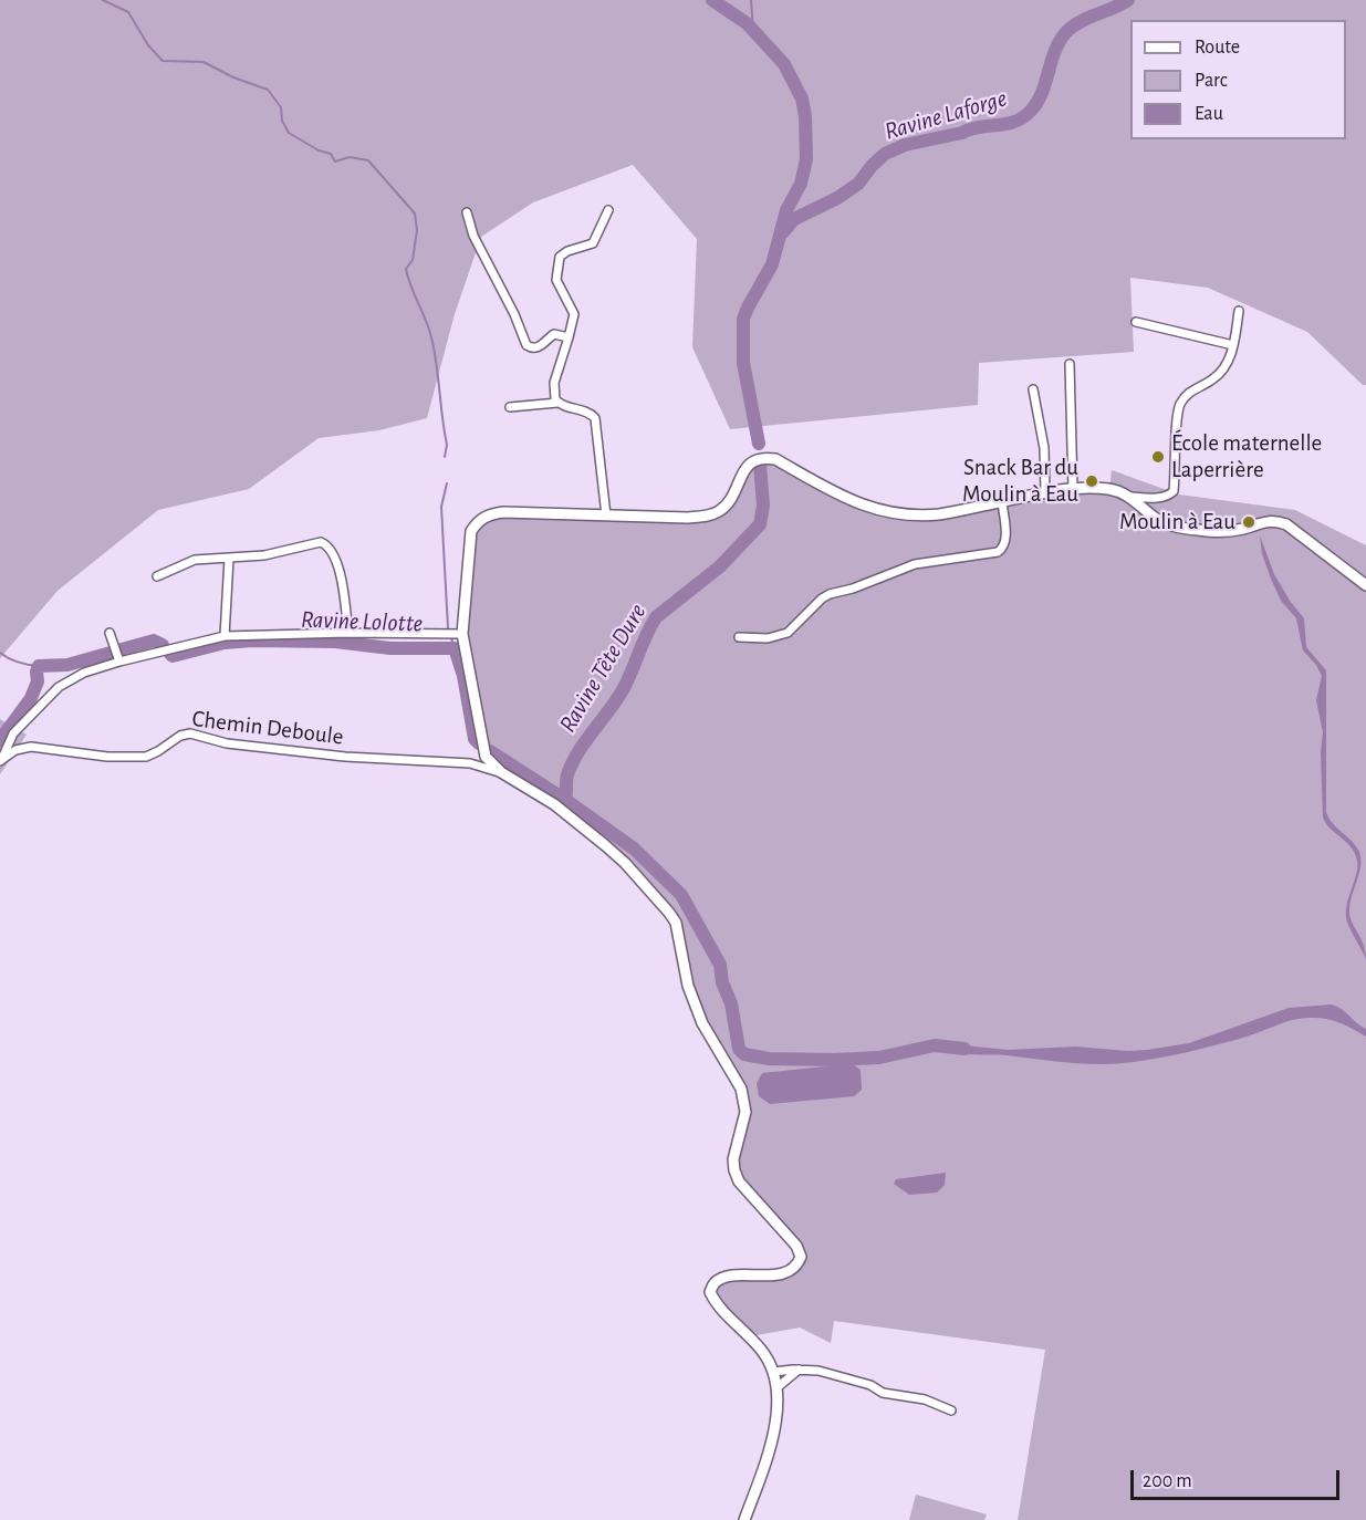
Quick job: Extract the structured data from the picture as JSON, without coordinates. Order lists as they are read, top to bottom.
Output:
{
  "streets": {
    "street": ["Chemin Deboule"]
  },
  "water": ["Ravine Laforge", "Ravine Lolotte", "Ravine Tête Dure"],
  "places": ["École maternelle Laperrière", "Snack Bar du Moulin à Eau", "Moulin à Eau"],
  "legend": ["Route", "Parc", "Eau"],
  "scale_bar": "200 m"
}
